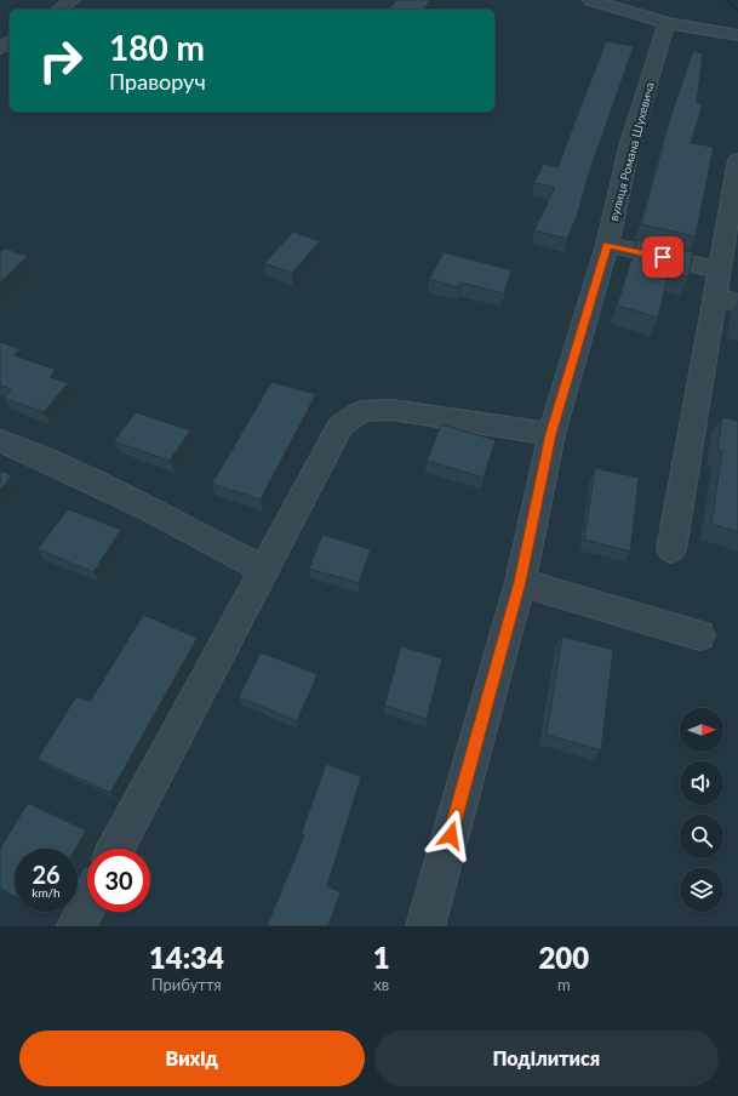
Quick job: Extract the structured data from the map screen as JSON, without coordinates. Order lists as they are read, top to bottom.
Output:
{
  "streets": {
    "street": ["вулиця Романа Шухевича"]
  },
  "north": "right",
  "page": {
    "turn": ["180 m", "Праворуч"],
    "speed": "26 km/h",
    "limit": "30",
    "eta": [
      "14:34",
      "Прибуття",
      "1",
      "хв",
      "200",
      "m"
    ],
    "buttons": ["Вихід", "Поділитися"]
  }
}
